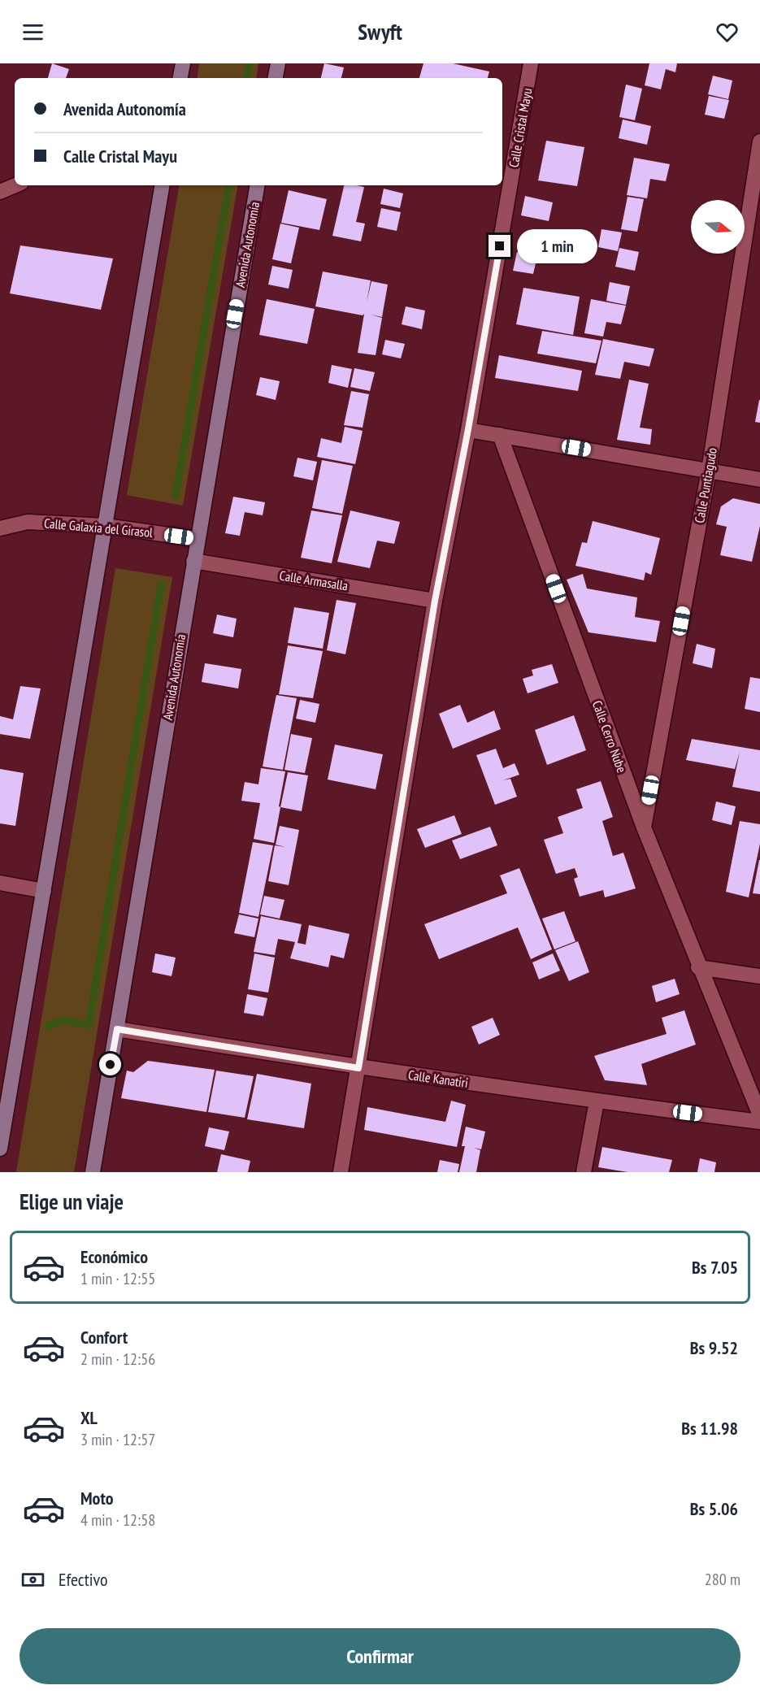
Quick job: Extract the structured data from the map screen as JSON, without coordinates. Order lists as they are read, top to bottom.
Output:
{
  "streets": {
    "street": [
      "Calle Cristal Mayu",
      "Avenida Autonomía",
      "Calle Puntiagudo",
      "Calle Galaxia del Girasol",
      "Calle Armasalla",
      "Calle Cerro Nube",
      "Calle Kanatiri"
    ]
  },
  "crossings": [
    ["Calle Cristal Mayu", "Calle Armasalla"],
    ["Calle Cristal Mayu", "Calle Kanatiri"],
    ["Avenida Autonomía", "Calle Galaxia del Girasol"],
    ["Avenida Autonomía", "Calle Armasalla"],
    ["Avenida Autonomía", "Calle Kanatiri"],
    ["Calle Puntiagudo", "Calle Cerro Nube"]
  ],
  "north": "right",
  "page": {
    "header": "Swyft",
    "banner": ["Avenida Autonomía", "Calle Cristal Mayu"],
    "bubble": "1 min",
    "heading": "Elige un viaje",
    "list": [
      {
        "name": "Económico",
        "note": "1 min · 12:55",
        "value": "Bs 7.05"
      },
      {
        "name": "Confort",
        "note": "2 min · 12:56",
        "value": "Bs 9.52"
      },
      {
        "name": "XL",
        "note": "3 min · 12:57",
        "value": "Bs 11.98"
      },
      {
        "name": "Moto",
        "note": "4 min · 12:58",
        "value": "Bs 5.06"
      }
    ],
    "pay": ["Efectivo", "280 m"],
    "buttons": "Confirmar"
  }
}
